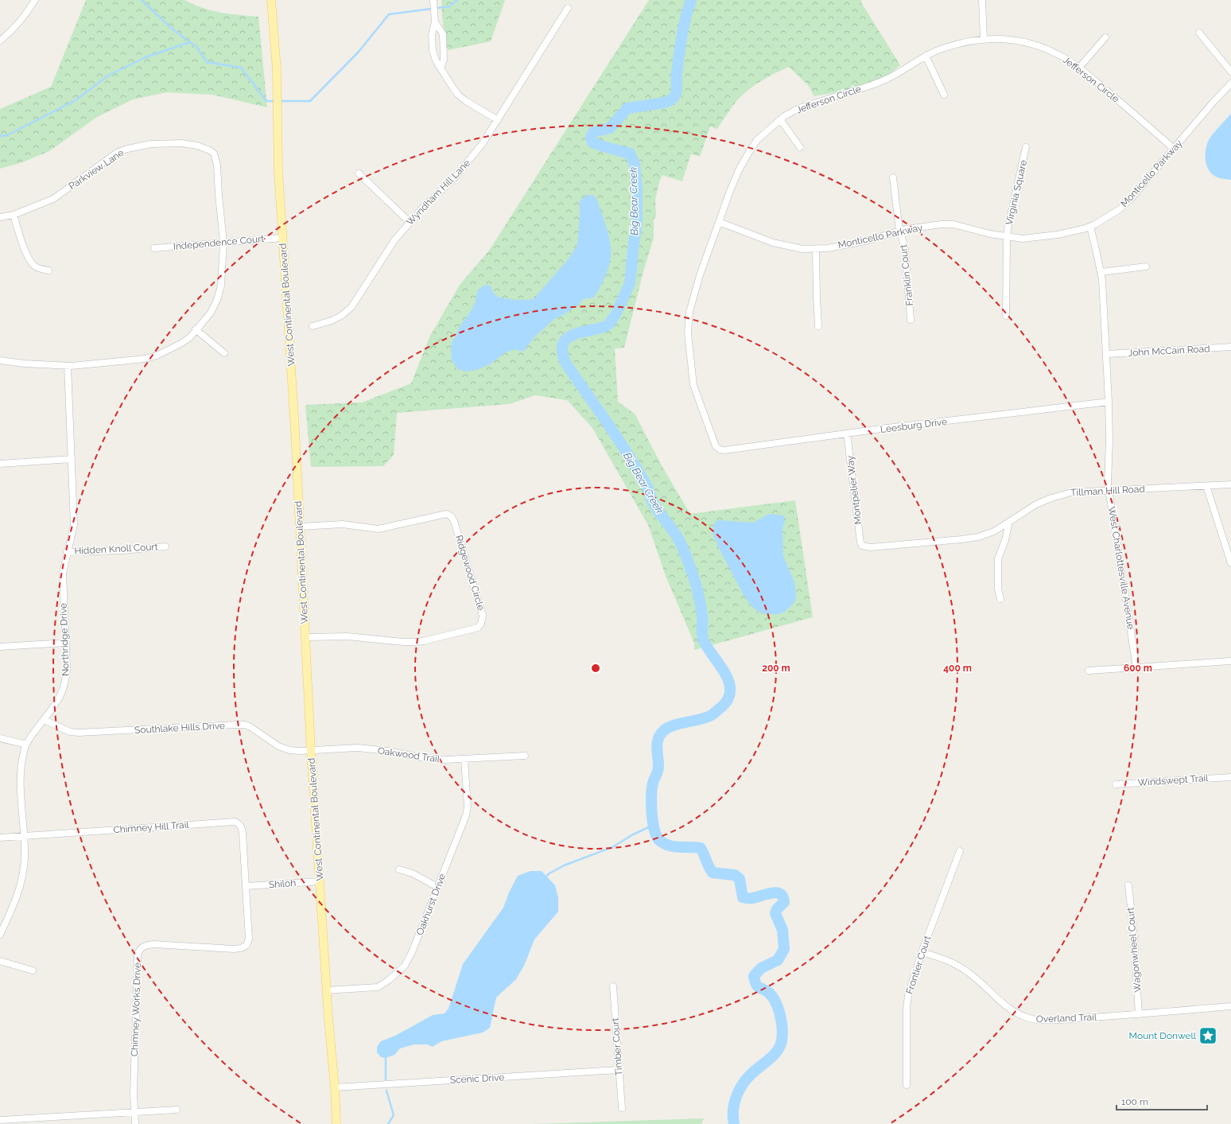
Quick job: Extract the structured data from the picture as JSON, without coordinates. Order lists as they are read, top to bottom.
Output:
{
  "streets": {
    "main road": ["West Continental Boulevard"],
    "street": [
      "Jefferson Circle",
      "Parkview Lane",
      "Monticello Parkway",
      "Wyndham Hill Lane",
      "Virginia Square",
      "Independence Court",
      "Franklin Court",
      "John McCain Road",
      "Leesburg Drive",
      "Montpelier Way",
      "Tillman Hill Road",
      "Hidden Knoll Court",
      "West Charlottesville Avenue",
      "Ridgewood Circle",
      "Northridge Drive",
      "Southlake Hills Drive",
      "Oakwood Trail",
      "Windswept Trail",
      "Chimney Hill Trail",
      "Shiloh",
      "Oakhurst Drive",
      "Wagonwheel Court",
      "Frontier Court",
      "Chimney Works Drive",
      "Overland Trail",
      "Timber Court",
      "Scenic Drive"
    ]
  },
  "crossings": [
    ["Jefferson Circle", "Monticello Parkway"],
    ["Jefferson Circle", "Leesburg Drive"],
    ["Parkview Lane", "Independence Court"],
    ["Monticello Parkway", "Virginia Square"],
    ["Monticello Parkway", "Franklin Court"],
    ["Monticello Parkway", "West Charlottesville Avenue"],
    ["Independence Court", "West Continental Boulevard"],
    ["West Continental Boulevard", "Ridgewood Circle"],
    ["West Continental Boulevard", "Southlake Hills Drive"],
    ["West Continental Boulevard", "Oakwood Trail"],
    ["West Continental Boulevard", "Shiloh"],
    ["West Continental Boulevard", "Oakhurst Drive"],
    ["West Continental Boulevard", "Scenic Drive"],
    ["John McCain Road", "West Charlottesville Avenue"],
    ["Leesburg Drive", "Montpelier Way"],
    ["Leesburg Drive", "West Charlottesville Avenue"],
    ["Montpelier Way", "Tillman Hill Road"],
    ["Tillman Hill Road", "West Charlottesville Avenue"],
    ["Hidden Knoll Court", "Northridge Drive"],
    ["Northridge Drive", "Southlake Hills Drive"],
    ["Northridge Drive", "Chimney Hill Trail"],
    ["Southlake Hills Drive", "Oakwood Trail"],
    ["Oakwood Trail", "Oakhurst Drive"],
    ["Chimney Hill Trail", "Shiloh"],
    ["Chimney Hill Trail", "Chimney Works Drive"],
    ["Shiloh", "Chimney Works Drive"],
    ["Wagonwheel Court", "Overland Trail"],
    ["Frontier Court", "Overland Trail"],
    ["Timber Court", "Scenic Drive"]
  ],
  "water": ["Big Bear Creek"],
  "places": {
    "place": ["Mount Donwell"]
  },
  "scale_bar": "100 m",
  "rings": ["200 m", "400 m", "600 m"]
}
